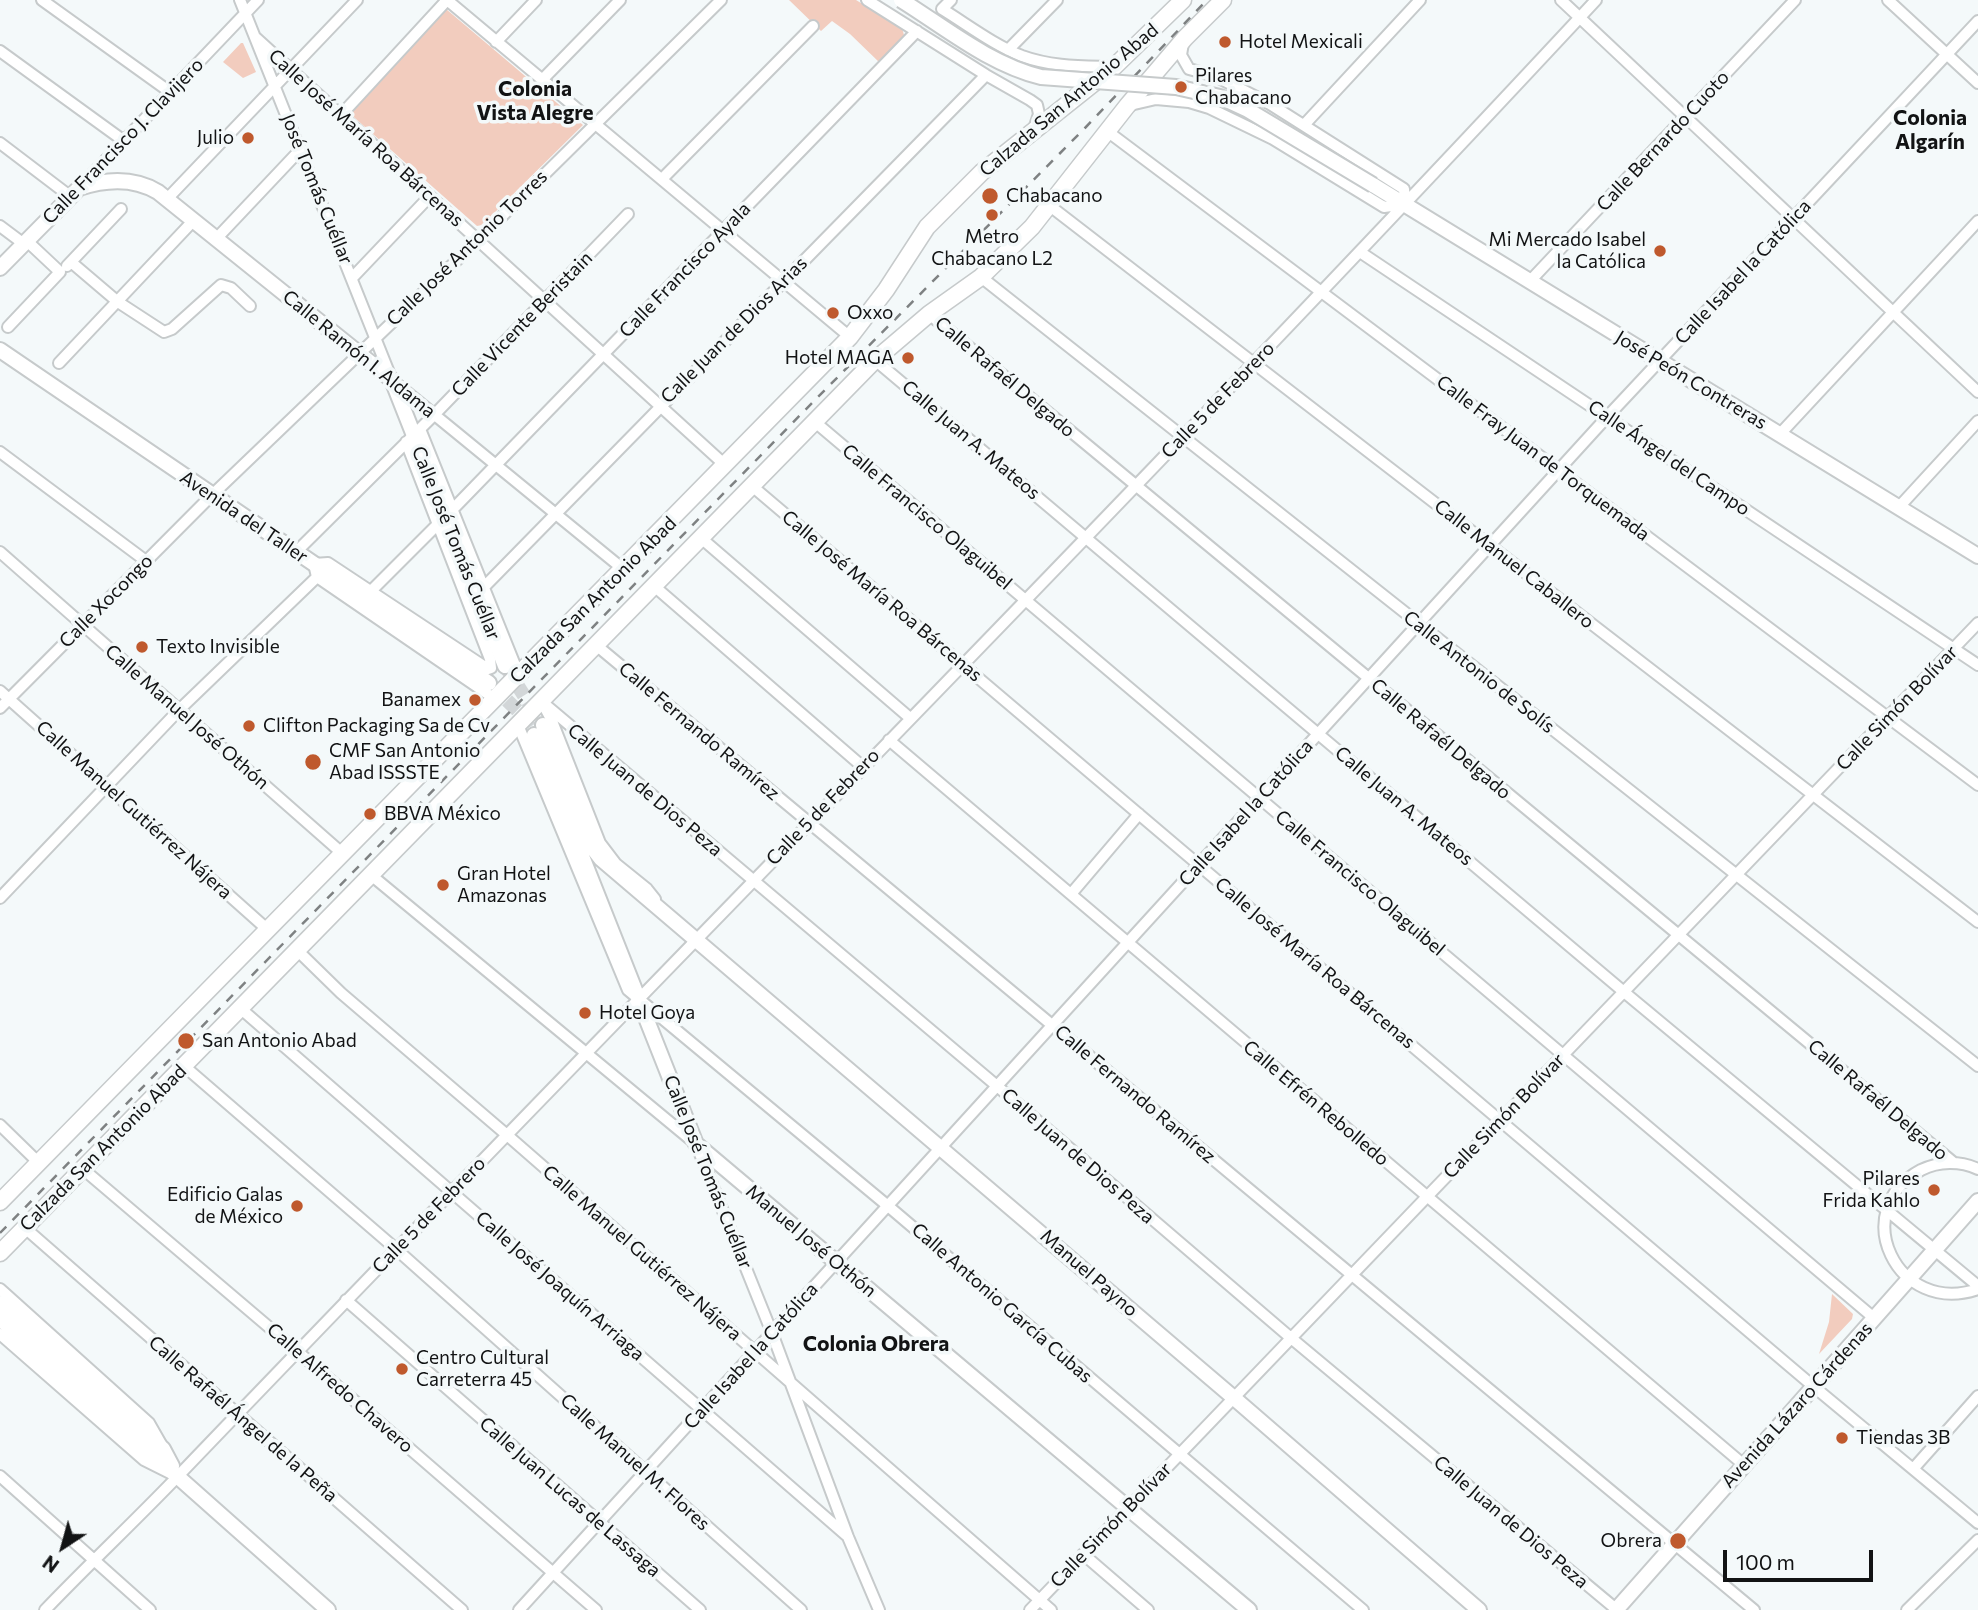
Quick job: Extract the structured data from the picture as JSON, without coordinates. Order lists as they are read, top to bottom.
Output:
{
  "streets": {
    "highway": ["Calzada San Antonio Abad"],
    "main road": [
      "Calle Francisco J. Clavijero",
      "Calle Ramón I. Aldama",
      "José Peón Contreras",
      "Avenida del Taller",
      "Calle José Tomás Cuéllar",
      "Manuel José Othón",
      "Manuel Payno",
      "Avenida Lázaro Cárdenas"
    ],
    "street": [
      "Calle José María Roa Bárcenas",
      "Calle Bernardo Cuoto",
      "José Tomás Cuéllar",
      "Calle José Antonio Torres",
      "Calle Francisco Ayala",
      "Calle Isabel la Católica",
      "Calle Vicente Beristain",
      "Calle Juan de Dios Arias",
      "Calle Rafaél Delgado",
      "Calle 5 de Febrero",
      "Calle Juan A. Mateos",
      "Calle Fray Juan de Torquemada",
      "Calle Ángel del Campo",
      "Calle Francisco Olaguibel",
      "Calle Manuel Caballero",
      "Calle Xocongo",
      "Calle Antonio de Solís",
      "Calle Simón Bolívar",
      "Calle Manuel José Othón",
      "Calle Fernando Ramírez",
      "Calle Juan de Dios Peza",
      "Calle Manuel Gutiérrez Nájera",
      "Calle Efrén Rebolledo",
      "Calle José Joaquín Arriaga",
      "Calle Antonio García Cubas",
      "Calle Alfredo Chavero",
      "Calle Rafaél Ángel de la Peña",
      "Calle Manuel M. Flores",
      "Calle Juan Lucas de Lassaga"
    ]
  },
  "crossings": [
    ["Calzada San Antonio Abad", "Calle José María Roa Bárcenas"],
    ["Calzada San Antonio Abad", "Calle Ramón I. Aldama"],
    ["Calzada San Antonio Abad", "Calle Rafaél Delgado"],
    ["Calzada San Antonio Abad", "José Peón Contreras"],
    ["Calzada San Antonio Abad", "Calle Juan A. Mateos"],
    ["Calzada San Antonio Abad", "Calle Fray Juan de Torquemada"],
    ["Calzada San Antonio Abad", "Calle Francisco Olaguibel"],
    ["Calzada San Antonio Abad", "Calle José Tomás Cuéllar"],
    ["Calzada San Antonio Abad", "Calle Manuel Caballero"],
    ["Calzada San Antonio Abad", "Calle Antonio de Solís"],
    ["Calzada San Antonio Abad", "Calle Manuel José Othón"],
    ["Calzada San Antonio Abad", "Calle Fernando Ramírez"],
    ["Calzada San Antonio Abad", "Calle Juan de Dios Peza"],
    ["Calzada San Antonio Abad", "Calle Manuel Gutiérrez Nájera"],
    ["Calzada San Antonio Abad", "Manuel José Othón"],
    ["Calzada San Antonio Abad", "Calle José Joaquín Arriaga"],
    ["Calzada San Antonio Abad", "Calle Antonio García Cubas"],
    ["Calzada San Antonio Abad", "Calle Alfredo Chavero"],
    ["Calzada San Antonio Abad", "Calle Rafaél Ángel de la Peña"],
    ["Calzada San Antonio Abad", "Calle Manuel M. Flores"],
    ["Calle José María Roa Bárcenas", "José Tomás Cuéllar"],
    ["Calle José María Roa Bárcenas", "Calle José Antonio Torres"],
    ["Calle José María Roa Bárcenas", "Calle Francisco Ayala"],
    ["Calle José María Roa Bárcenas", "Calle Isabel la Católica"],
    ["Calle José María Roa Bárcenas", "Calle Vicente Beristain"],
    ["Calle José María Roa Bárcenas", "Calle Juan de Dios Arias"],
    ["Calle José María Roa Bárcenas", "Calle 5 de Febrero"],
    ["Calle José María Roa Bárcenas", "Calle Simón Bolívar"],
    ["Calle José María Roa Bárcenas", "Avenida Lázaro Cárdenas"],
    ["Calle Francisco J. Clavijero", "José Tomás Cuéllar"],
    ["Calle Francisco J. Clavijero", "Calle Ramón I. Aldama"],
    ["Calle Bernardo Cuoto", "José Peón Contreras"],
    ["José Tomás Cuéllar", "Calle José Antonio Torres"],
    ["José Tomás Cuéllar", "Calle Ramón I. Aldama"],
    ["José Tomás Cuéllar", "Calle José Tomás Cuéllar"],
    ["Calle José Antonio Torres", "Calle Ramón I. Aldama"],
    ["Calle José Antonio Torres", "Avenida del Taller"],
    ["Calle José Antonio Torres", "Calle Xocongo"],
    ["Calle Francisco Ayala", "Calle Ramón I. Aldama"],
    ["Calle Isabel la Católica", "Calle Rafaél Delgado"],
    ["Calle Isabel la Católica", "José Peón Contreras"],
    ["Calle Isabel la Católica", "Calle Juan A. Mateos"],
    ["Calle Isabel la Católica", "Calle Fray Juan de Torquemada"],
    ["Calle Isabel la Católica", "Calle Ángel del Campo"],
    ["Calle Isabel la Católica", "Calle Francisco Olaguibel"],
    ["Calle Isabel la Católica", "Calle José Tomás Cuéllar"],
    ["Calle Isabel la Católica", "Calle Manuel Caballero"],
    ["Calle Isabel la Católica", "Calle Antonio de Solís"],
    ["Calle Isabel la Católica", "Calle Fernando Ramírez"],
    ["Calle Isabel la Católica", "Calle Juan de Dios Peza"],
    ["Calle Isabel la Católica", "Calle Manuel Gutiérrez Nájera"],
    ["Calle Isabel la Católica", "Calle Efrén Rebolledo"],
    ["Calle Isabel la Católica", "Manuel José Othón"],
    ["Calle Isabel la Católica", "Manuel Payno"],
    ["Calle Isabel la Católica", "Calle José Joaquín Arriaga"],
    ["Calle Isabel la Católica", "Calle Antonio García Cubas"],
    ["Calle Isabel la Católica", "Calle Alfredo Chavero"],
    ["Calle Isabel la Católica", "Calle Manuel M. Flores"],
    ["Calle Isabel la Católica", "Calle Juan Lucas de Lassaga"],
    ["Calle Vicente Beristain", "Calle Ramón I. Aldama"],
    ["Calle Vicente Beristain", "Avenida del Taller"],
    ["Calle Vicente Beristain", "Calle José Tomás Cuéllar"],
    ["Calle Juan de Dios Arias", "Calle Ramón I. Aldama"],
    ["Calle Ramón I. Aldama", "Calle José Tomás Cuéllar"],
    ["Calle Rafaél Delgado", "Calle 5 de Febrero"],
    ["Calle Rafaél Delgado", "Calle Simón Bolívar"],
    ["José Peón Contreras", "Calle 5 de Febrero"],
    ["Calle 5 de Febrero", "Calle Juan A. Mateos"],
    ["Calle 5 de Febrero", "Calle Fray Juan de Torquemada"],
    ["Calle 5 de Febrero", "Calle Ángel del Campo"],
    ["Calle 5 de Febrero", "Calle Francisco Olaguibel"],
    ["Calle 5 de Febrero", "Calle José Tomás Cuéllar"],
    ["Calle 5 de Febrero", "Calle Manuel Caballero"],
    ["Calle 5 de Febrero", "Calle Antonio de Solís"],
    ["Calle 5 de Febrero", "Calle Fernando Ramírez"],
    ["Calle 5 de Febrero", "Calle Juan de Dios Peza"],
    ["Calle 5 de Febrero", "Calle Manuel Gutiérrez Nájera"],
    ["Calle 5 de Febrero", "Calle Efrén Rebolledo"],
    ["Calle 5 de Febrero", "Manuel José Othón"],
    ["Calle 5 de Febrero", "Manuel Payno"],
    ["Calle 5 de Febrero", "Calle José Joaquín Arriaga"],
    ["Calle 5 de Febrero", "Calle Antonio García Cubas"],
    ["Calle 5 de Febrero", "Calle Alfredo Chavero"],
    ["Calle 5 de Febrero", "Calle Rafaél Ángel de la Peña"],
    ["Calle 5 de Febrero", "Calle Manuel M. Flores"],
    ["Calle 5 de Febrero", "Calle Juan Lucas de Lassaga"],
    ["Calle Juan A. Mateos", "Calle Simón Bolívar"],
    ["Calle Juan A. Mateos", "Avenida Lázaro Cárdenas"],
    ["Calle Fray Juan de Torquemada", "Calle Simón Bolívar"],
    ["Calle Ángel del Campo", "Calle Simón Bolívar"],
    ["Avenida del Taller", "Calle Xocongo"],
    ["Calle Francisco Olaguibel", "Calle Simón Bolívar"],
    ["Calle Francisco Olaguibel", "Avenida Lázaro Cárdenas"],
    ["Calle José Tomás Cuéllar", "Calle Manuel Gutiérrez Nájera"],
    ["Calle José Tomás Cuéllar", "Manuel José Othón"],
    ["Calle José Tomás Cuéllar", "Manuel Payno"],
    ["Calle José Tomás Cuéllar", "Calle José Joaquín Arriaga"],
    ["Calle José Tomás Cuéllar", "Calle Antonio García Cubas"],
    ["Calle Manuel Caballero", "Calle Simón Bolívar"],
    ["Calle Xocongo", "Calle Manuel José Othón"],
    ["Calle Xocongo", "Calle Manuel Gutiérrez Nájera"],
    ["Calle Antonio de Solís", "Calle Simón Bolívar"],
    ["Calle Simón Bolívar", "Calle Fernando Ramírez"],
    ["Calle Simón Bolívar", "Calle Juan de Dios Peza"],
    ["Calle Simón Bolívar", "Calle Manuel Gutiérrez Nájera"],
    ["Calle Simón Bolívar", "Calle Efrén Rebolledo"],
    ["Calle Simón Bolívar", "Manuel José Othón"],
    ["Calle Simón Bolívar", "Manuel Payno"],
    ["Calle Simón Bolívar", "Calle Antonio García Cubas"],
    ["Calle Fernando Ramírez", "Avenida Lázaro Cárdenas"],
    ["Calle Juan de Dios Peza", "Avenida Lázaro Cárdenas"],
    ["Calle Efrén Rebolledo", "Avenida Lázaro Cárdenas"]
  ],
  "districts": ["Colonia Vista Alegre", "Colonia Algarín", "Colonia Obrera"],
  "places": [
    "Hotel Mexicali",
    "Pilares Chabacano",
    "Julio",
    "Chabacano",
    "Metro Chabacano L2",
    "Mi Mercado Isabel la Católica",
    "Oxxo",
    "Hotel MAGA",
    "Texto Invisible",
    "Banamex",
    "Clifton Packaging Sa de Cv",
    "CMF San Antonio Abad ISSSTE",
    "BBVA México",
    "Gran Hotel Amazonas",
    "Hotel Goya",
    "San Antonio Abad",
    "Pilares Frida Kahlo",
    "Edificio Galas de México",
    "Centro Cultural Carreterra 45",
    "Tiendas 3B",
    "Obrera"
  ],
  "scale_bar": "100 m",
  "north": "bottom left"
}
